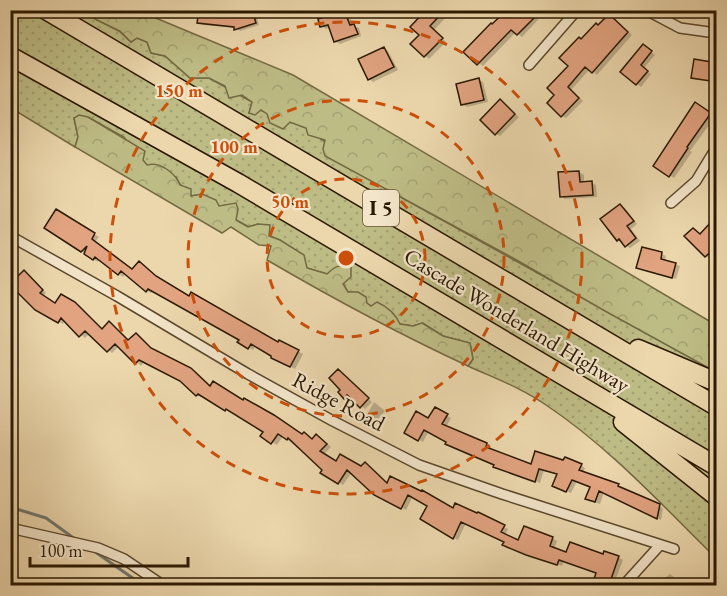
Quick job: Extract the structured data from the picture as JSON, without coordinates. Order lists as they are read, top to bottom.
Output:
{
  "streets": {
    "highway": ["I 5", "Cascade Wonderland Highway"],
    "street": ["Ridge Road"]
  },
  "scale_bar": "100 m",
  "rings": ["150 m", "100 m", "50 m"]
}
